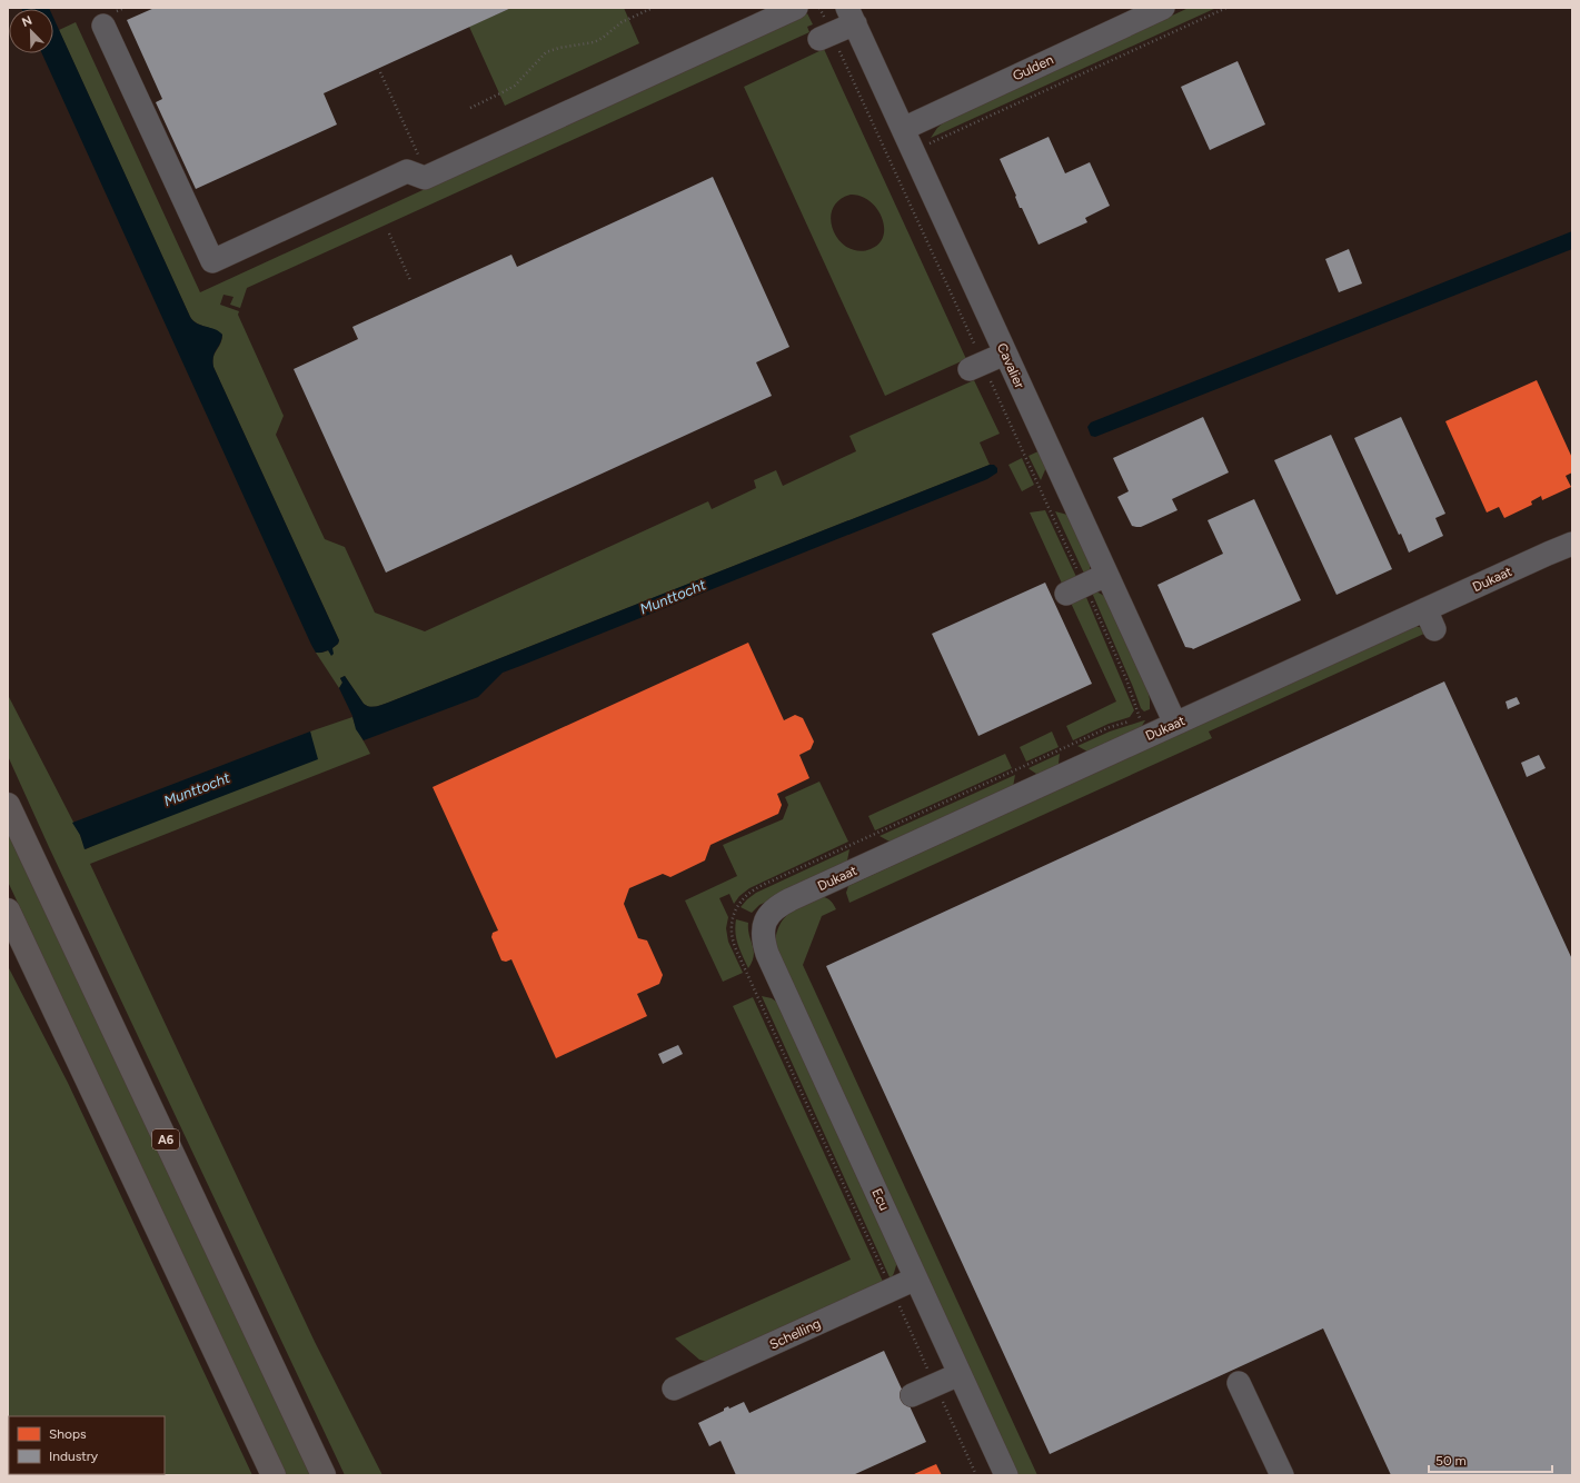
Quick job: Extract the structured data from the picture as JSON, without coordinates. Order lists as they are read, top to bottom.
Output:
{
  "streets": {
    "highway": ["A6"],
    "street": [
      "Gulden",
      "Cavalier",
      "Dukaat",
      "Ecu",
      "Schelling"
    ]
  },
  "crossings": [
    ["Gulden", "Cavalier"],
    ["Cavalier", "Dukaat"],
    ["Dukaat", "Ecu"],
    ["Ecu", "Schelling"]
  ],
  "water": ["Munttocht"],
  "legend": ["Shops", "Industry"],
  "scale_bar": "50 m",
  "north": "top left"
}
